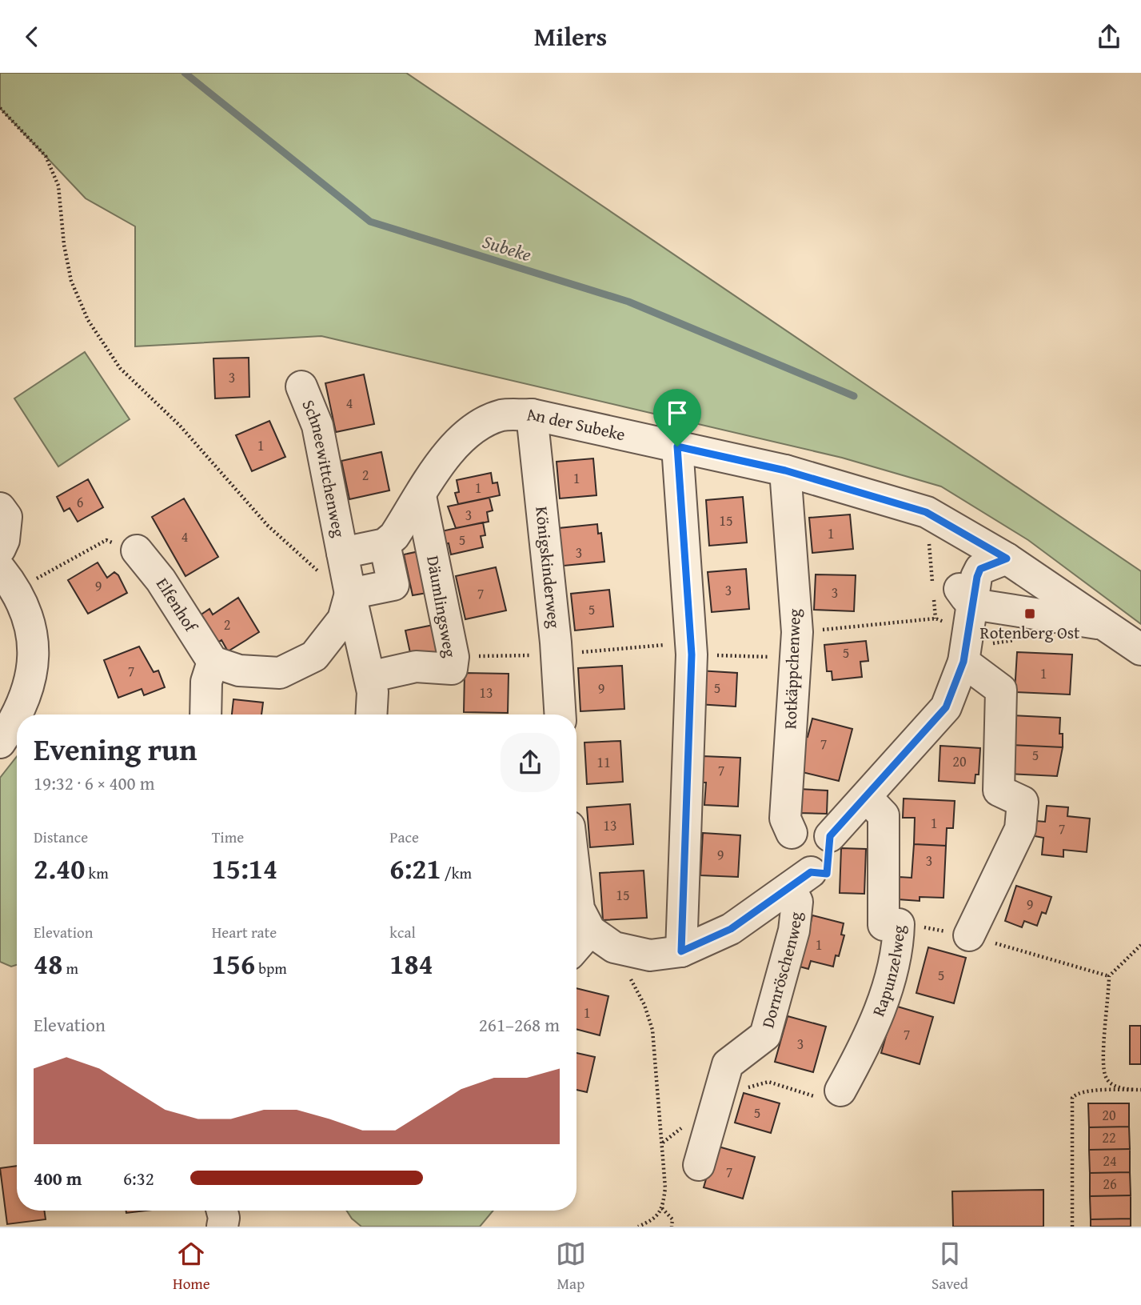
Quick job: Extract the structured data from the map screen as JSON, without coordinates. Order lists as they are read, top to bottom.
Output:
{
  "streets": {
    "street": [
      "An der Subeke",
      "Schneewittchenweg",
      "Königskinderweg",
      "Elfenhof",
      "Däumlingsweg",
      "Rotkäppchenweg",
      "Dornröschenweg",
      "Rapunzelweg"
    ]
  },
  "crossings": [
    ["An der Subeke", "Königskinderweg"],
    ["An der Subeke", "Däumlingsweg"],
    ["An der Subeke", "Rotkäppchenweg"]
  ],
  "water": ["Subeke"],
  "places": {
    "transit": ["Rotenberg Ost"]
  },
  "house_numbers": [
    "3",
    "4",
    "1",
    "2",
    "1",
    "1",
    "6",
    "3",
    "15",
    "1",
    "4",
    "5",
    "3",
    "9",
    "3",
    "3",
    "7",
    "5",
    "2",
    "5",
    "7",
    "1",
    "5",
    "9",
    "13",
    "7",
    "5",
    "20",
    "11",
    "7",
    "1",
    "13",
    "7",
    "9",
    "3",
    "15",
    "9",
    "1",
    "5",
    "1",
    "7",
    "3",
    "5",
    "20",
    "22",
    "24",
    "7",
    "26"
  ],
  "page": {
    "header": "Milers",
    "heading": ["Evening run", "19:32 · 6 × 400 m"],
    "stats": [
      ["Distance", "2.40 km"],
      ["Time", "15:14"],
      ["Pace", "6:21 /km"],
      ["Elevation", "48 m"],
      ["Heart rate", "156 bpm"],
      ["kcal", "184"]
    ],
    "chart": ["Elevation", "261–268 m"],
    "list": [
      {
        "name": "400 m",
        "note": "6:32"
      }
    ],
    "tabs": ["Home", "Map", "Saved"]
  }
}
